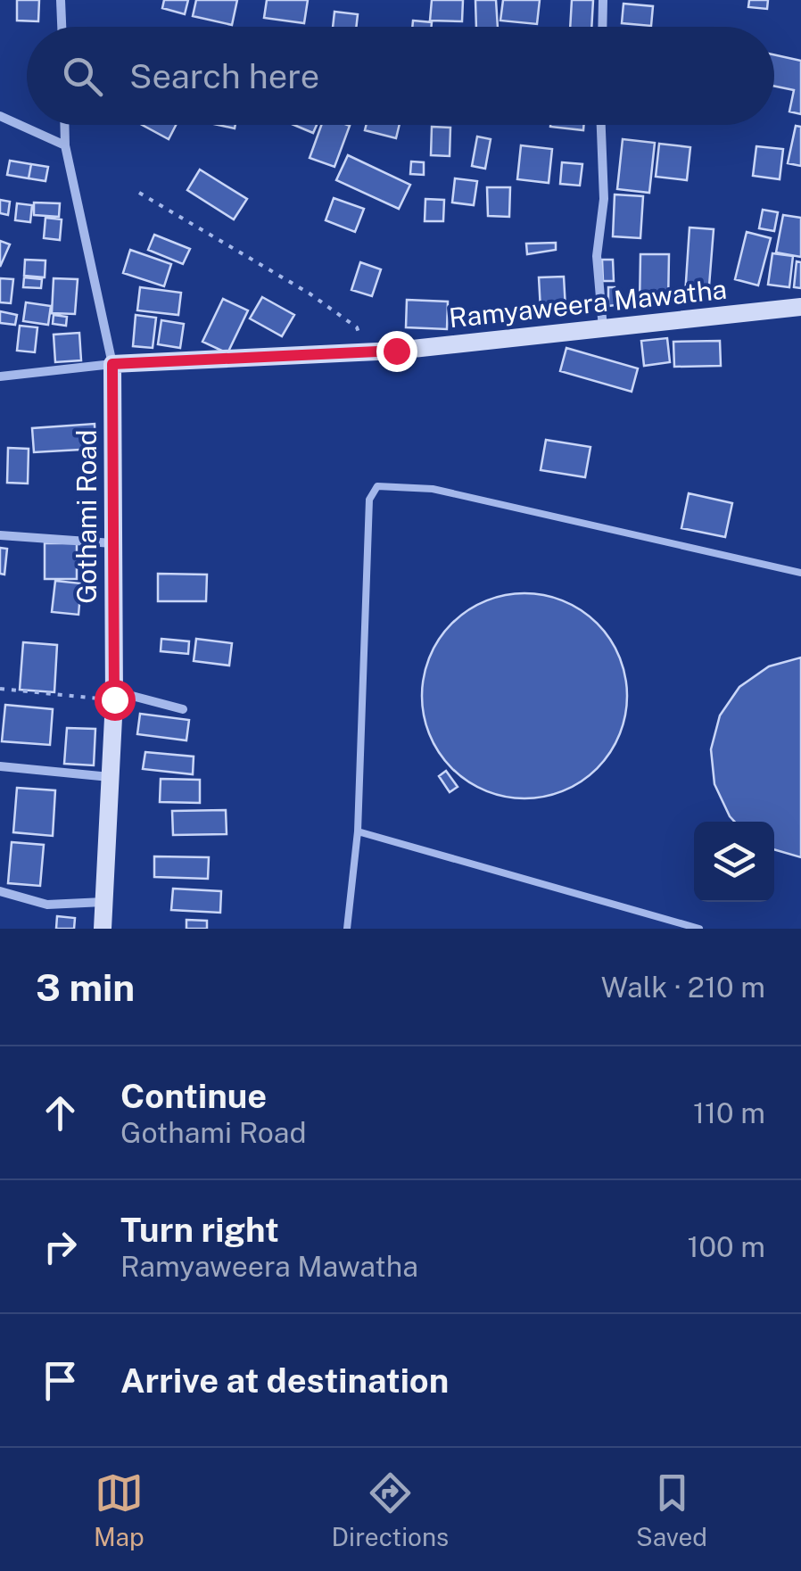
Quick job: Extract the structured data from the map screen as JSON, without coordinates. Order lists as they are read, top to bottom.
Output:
{
  "streets": {
    "street": ["Ramyaweera Mawatha", "Gothami Road"]
  },
  "crossings": [
    ["Ramyaweera Mawatha", "Gothami Road"]
  ],
  "page": {
    "search": "Search here",
    "heading": ["3 min", "Walk · 210 m"],
    "list": [
      ["Continue", "Gothami Road", "110 m"],
      ["Turn right", "Ramyaweera Mawatha", "100 m"],
      "Arrive at destination"
    ],
    "nav": ["Map", "Directions", "Saved"]
  }
}
